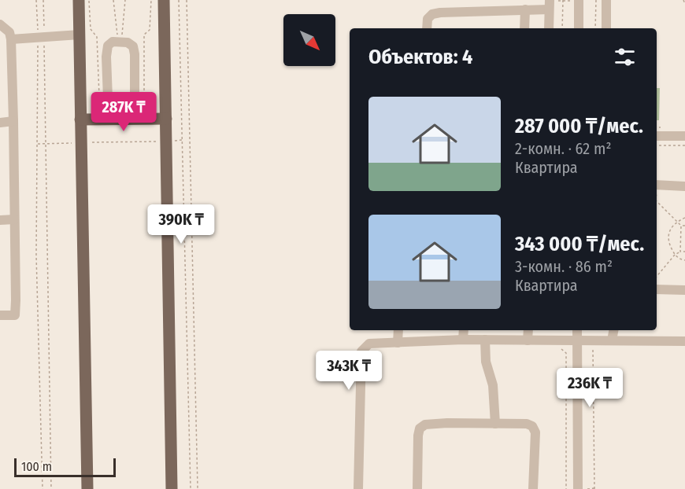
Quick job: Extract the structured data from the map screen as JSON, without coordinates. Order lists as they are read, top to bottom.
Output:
{
  "scale_bar": "100 m",
  "north": "bottom right",
  "page": {
    "heading": "Объектов: 4",
    "list": [
      {
        "name": "287 000 ₸/мес.",
        "note": "2-комн. · 62 m² · Квартира"
      },
      {
        "name": "343 000 ₸/мес.",
        "note": "3-комн. · 86 m² · Квартира"
      }
    ],
    "price": [
      "287K ₸",
      "390K ₸",
      "343K ₸",
      "236K ₸"
    ],
    "scale": "100 m"
  }
}
